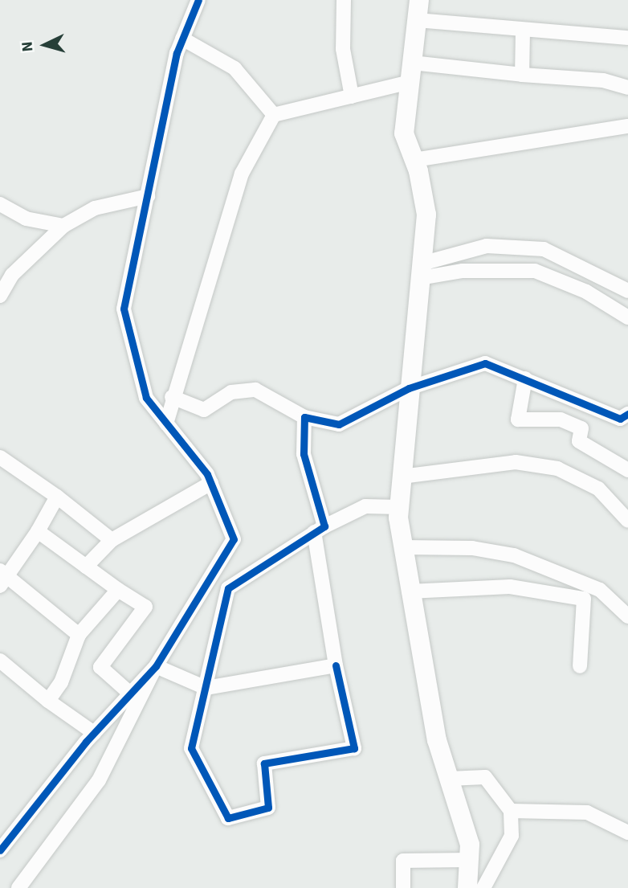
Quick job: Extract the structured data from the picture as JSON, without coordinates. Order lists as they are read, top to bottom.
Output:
{
  "north": "left"
}
